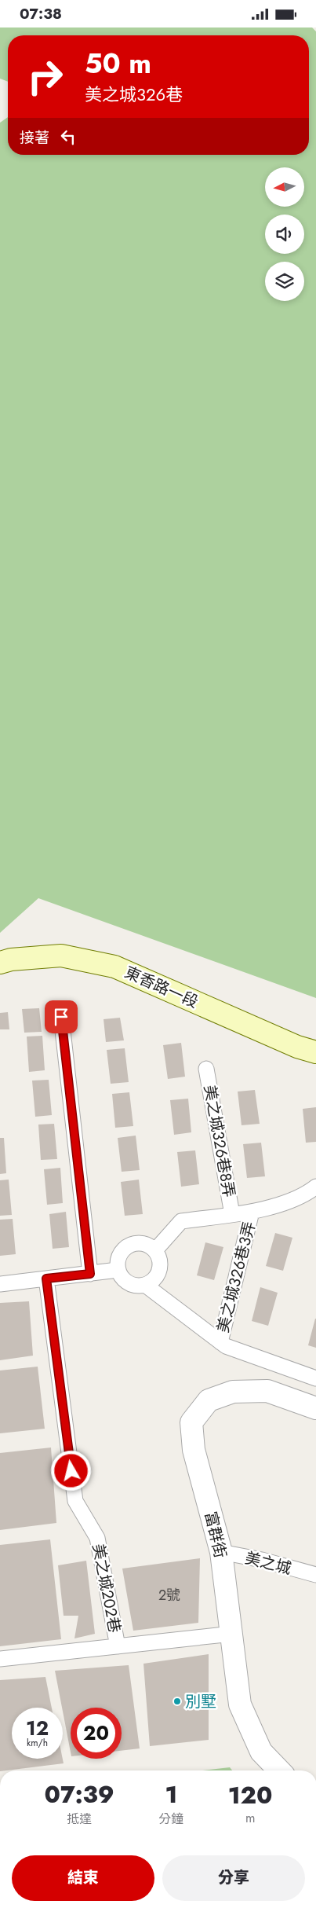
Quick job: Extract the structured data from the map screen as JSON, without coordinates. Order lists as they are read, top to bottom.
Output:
{
  "streets": {
    "street": ["東香路一段", "富群街"],
    "lane": [
      "美之城326巷8弄",
      "美之城326巷3弄",
      "美之城",
      "美之城202巷"
    ]
  },
  "crossings": [
    ["富群街", "美之城"]
  ],
  "places": ["別墅"],
  "house_numbers": ["2號"],
  "north": "left",
  "page": {
    "status": "07:38",
    "turn": ["50 m", "美之城326巷"],
    "then": "接著",
    "speed": "12 km/h",
    "limit": "20",
    "eta": [
      "07:39",
      "抵達",
      "1",
      "分鐘",
      "120",
      "m"
    ],
    "buttons": ["結束", "分享"]
  }
}
